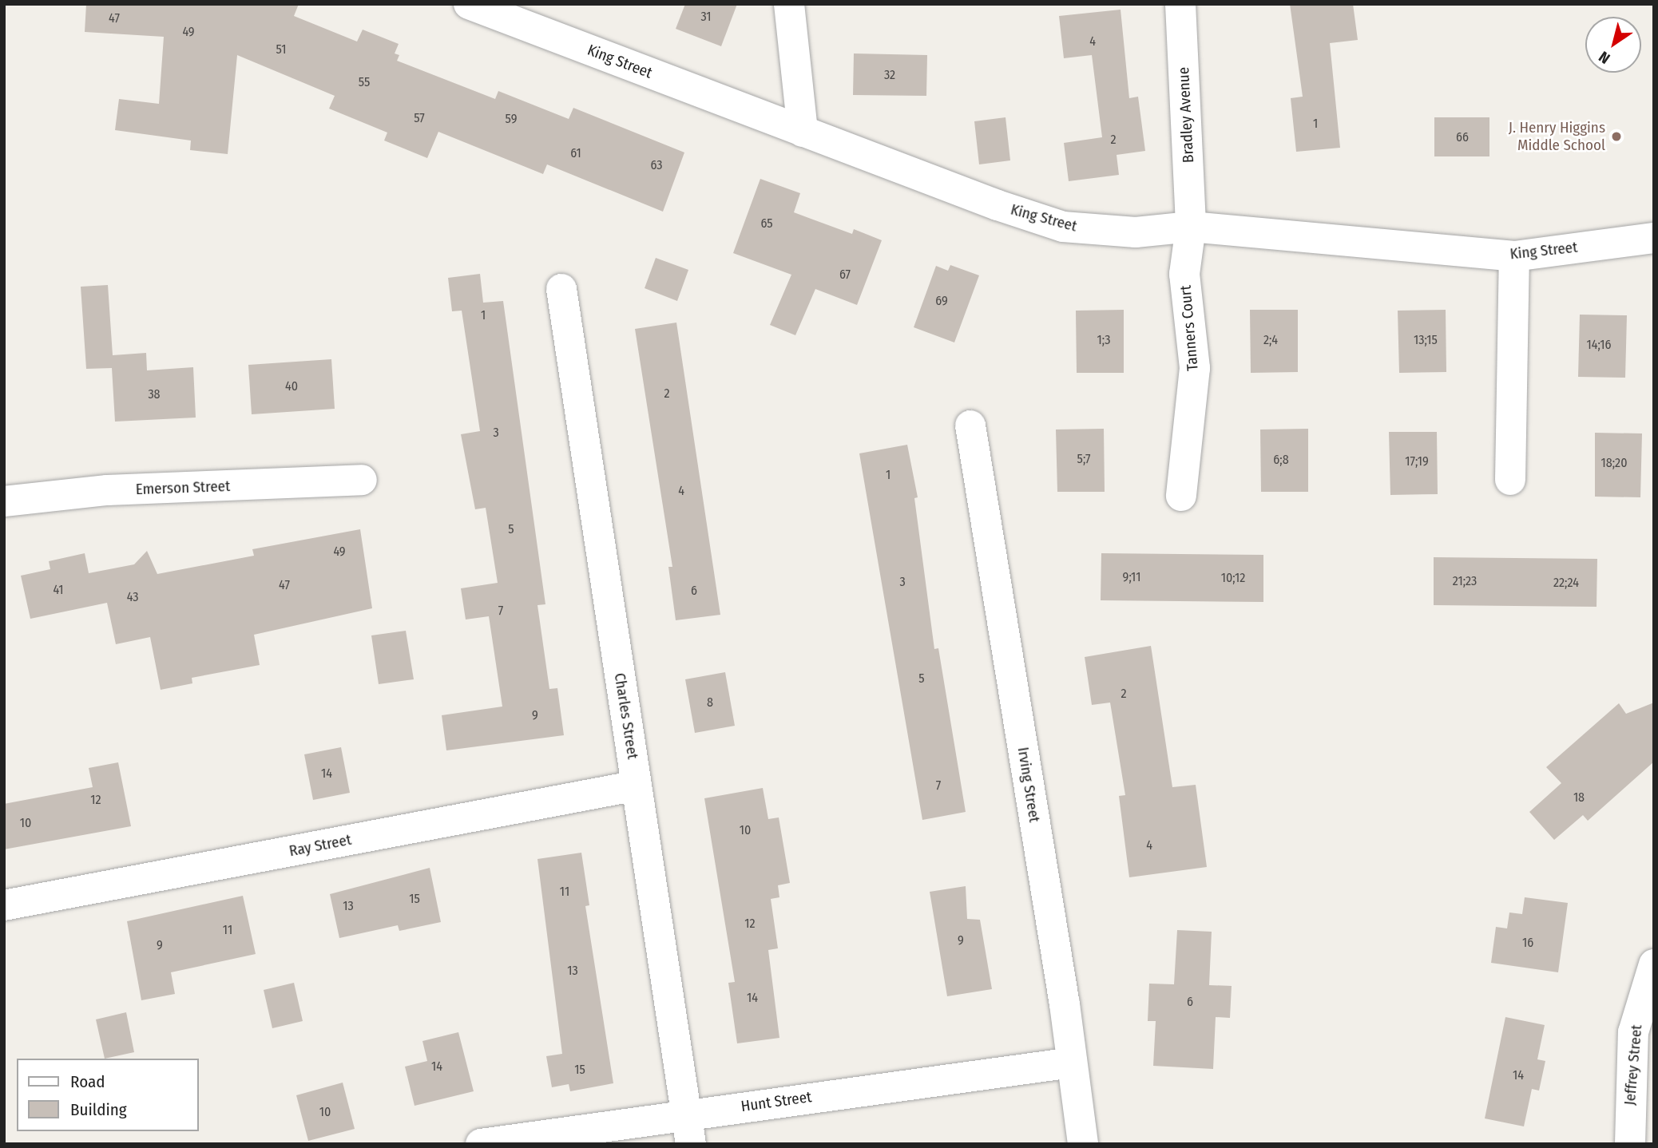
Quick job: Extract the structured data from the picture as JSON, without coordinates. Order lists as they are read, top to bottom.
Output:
{
  "streets": {
    "street": [
      "King Street",
      "Bradley Avenue",
      "Tanners Court",
      "Emerson Street",
      "Charles Street",
      "Irving Street",
      "Ray Street",
      "Jeffrey Street",
      "Hunt Street"
    ]
  },
  "crossings": [
    ["King Street", "Bradley Avenue"],
    ["King Street", "Tanners Court"],
    ["Bradley Avenue", "Tanners Court"],
    ["Charles Street", "Ray Street"],
    ["Charles Street", "Hunt Street"],
    ["Irving Street", "Hunt Street"]
  ],
  "places": ["J. Henry Higgins Middle School"],
  "house_numbers": [
    "31",
    "47",
    "49",
    "4",
    "51",
    "32",
    "55",
    "57",
    "59",
    "1",
    "66",
    "2",
    "61",
    "63",
    "65",
    "67",
    "69",
    "1",
    "1;3",
    "2;4",
    "13;15",
    "14;16",
    "40",
    "2",
    "38",
    "3",
    "5;7",
    "6;8",
    "17;19",
    "18;20",
    "1",
    "4",
    "5",
    "49",
    "9;11",
    "10;12",
    "21;23",
    "3",
    "22;24",
    "47",
    "41",
    "6",
    "43",
    "7",
    "5",
    "2",
    "8",
    "9",
    "14",
    "7",
    "18",
    "12",
    "10",
    "10",
    "4",
    "11",
    "15",
    "13",
    "12",
    "11",
    "9",
    "16",
    "9",
    "13",
    "14",
    "6",
    "14",
    "15",
    "14",
    "10"
  ],
  "legend": ["Road", "Building"],
  "north": "bottom left"
}
